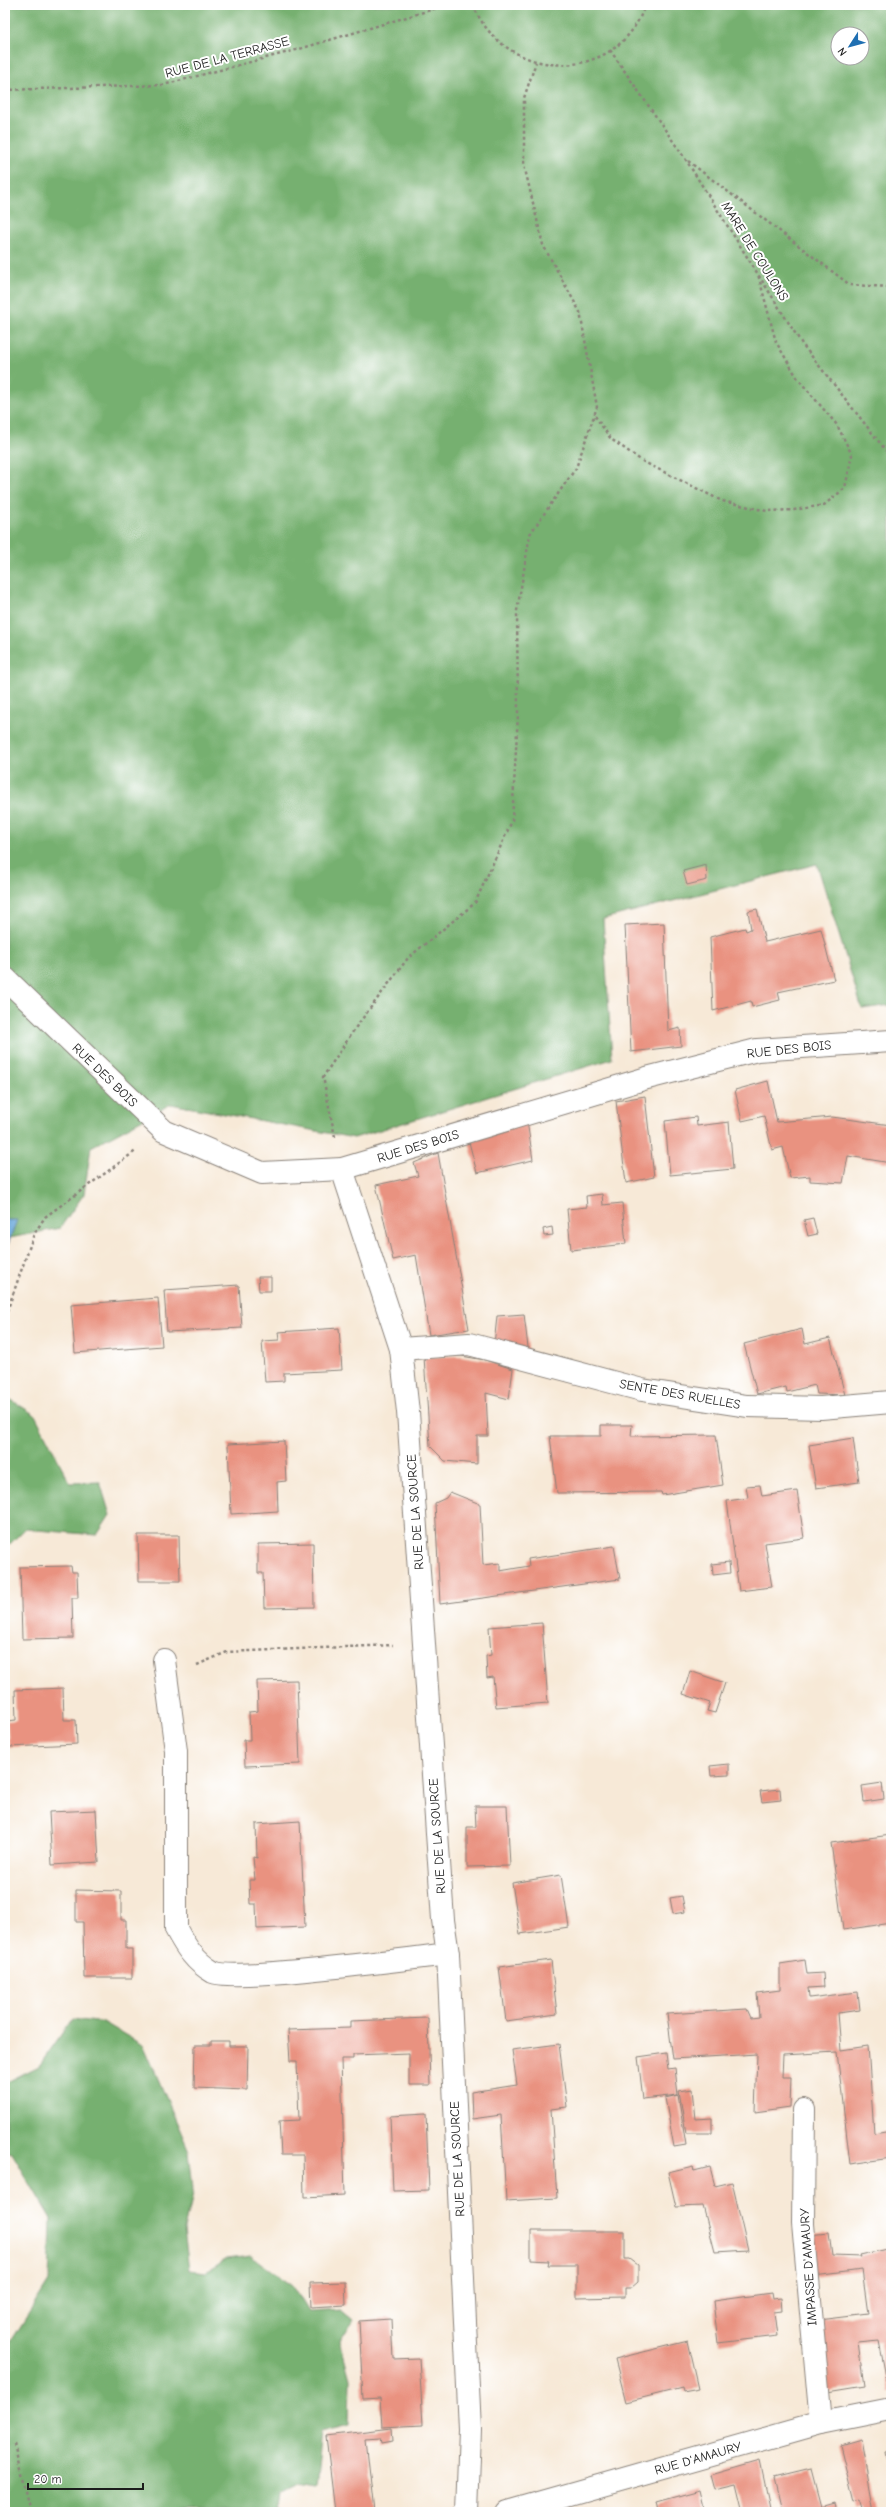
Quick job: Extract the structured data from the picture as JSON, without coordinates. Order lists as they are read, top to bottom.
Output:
{
  "streets": {
    "street": [
      "RUE DES BOIS",
      "SENTE DES RUELLES",
      "RUE DE LA SOURCE",
      "IMPASSE D'AMAURY",
      "RUE D'AMAURY"
    ],
    "path": ["RUE DE LA TERRASSE", "MARE DE COULONS"]
  },
  "crossings": [
    ["RUE DES BOIS", "RUE DE LA SOURCE"],
    ["SENTE DES RUELLES", "RUE DE LA SOURCE"],
    ["IMPASSE D'AMAURY", "RUE D'AMAURY"]
  ],
  "scale_bar": "20 m",
  "north": "bottom left"
}
